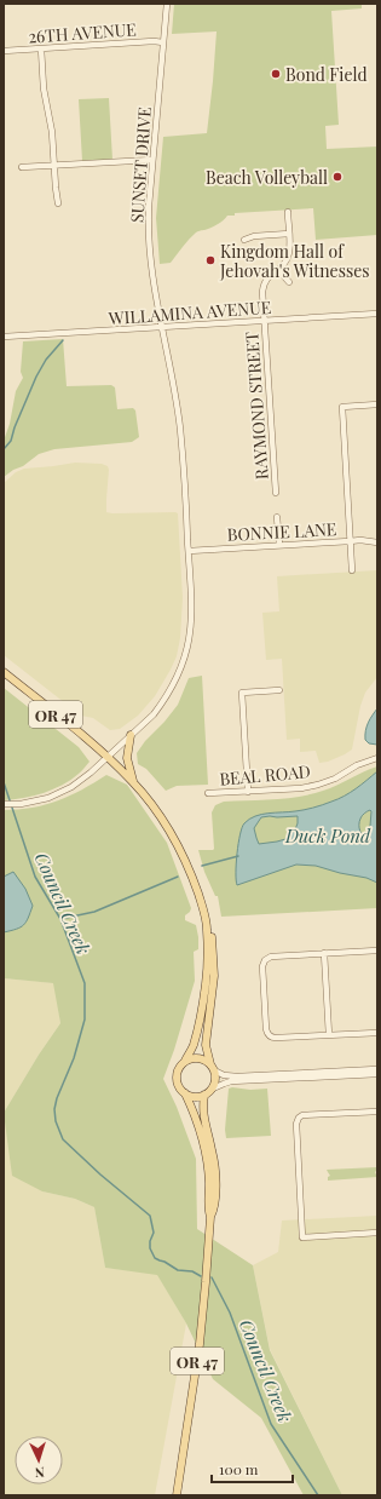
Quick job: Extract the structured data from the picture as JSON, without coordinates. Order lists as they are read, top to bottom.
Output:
{
  "streets": {
    "main road": ["OR 47"],
    "street": [
      "26TH AVENUE",
      "SUNSET DRIVE",
      "WILLAMINA AVENUE",
      "RAYMOND STREET",
      "BONNIE LANE",
      "BEAL ROAD"
    ]
  },
  "crossings": [
    ["26TH AVENUE", "SUNSET DRIVE"],
    ["SUNSET DRIVE", "WILLAMINA AVENUE"],
    ["SUNSET DRIVE", "BONNIE LANE"],
    ["SUNSET DRIVE", "OR 47"],
    ["WILLAMINA AVENUE", "RAYMOND STREET"]
  ],
  "water": ["Duck Pond", "Council Creek"],
  "places": ["Bond Field", "Beach Volleyball", "Kingdom Hall of Jehovah's Witnesses"],
  "scale_bar": "100 m",
  "north": "bottom"
}
